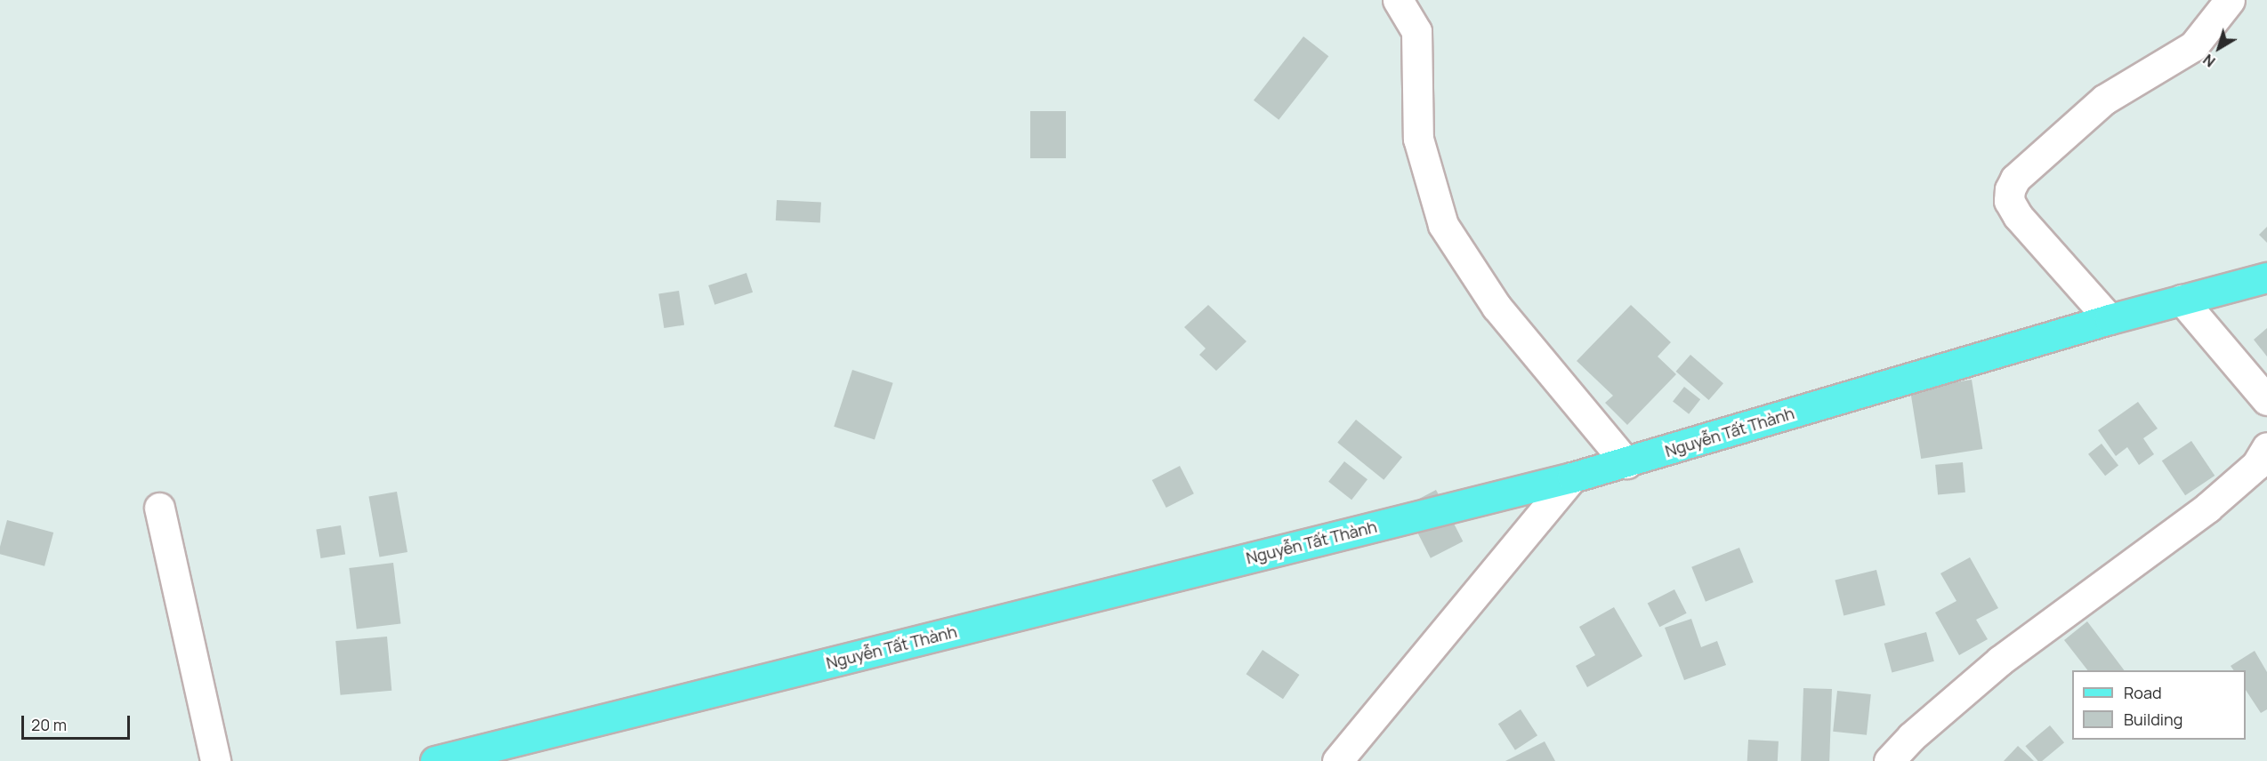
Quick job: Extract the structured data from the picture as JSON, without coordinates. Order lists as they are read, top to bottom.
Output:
{
  "streets": {
    "main road": ["Nguyễn Tất Thành"]
  },
  "legend": ["Road", "Building"],
  "scale_bar": "20 m",
  "north": "bottom left"
}
